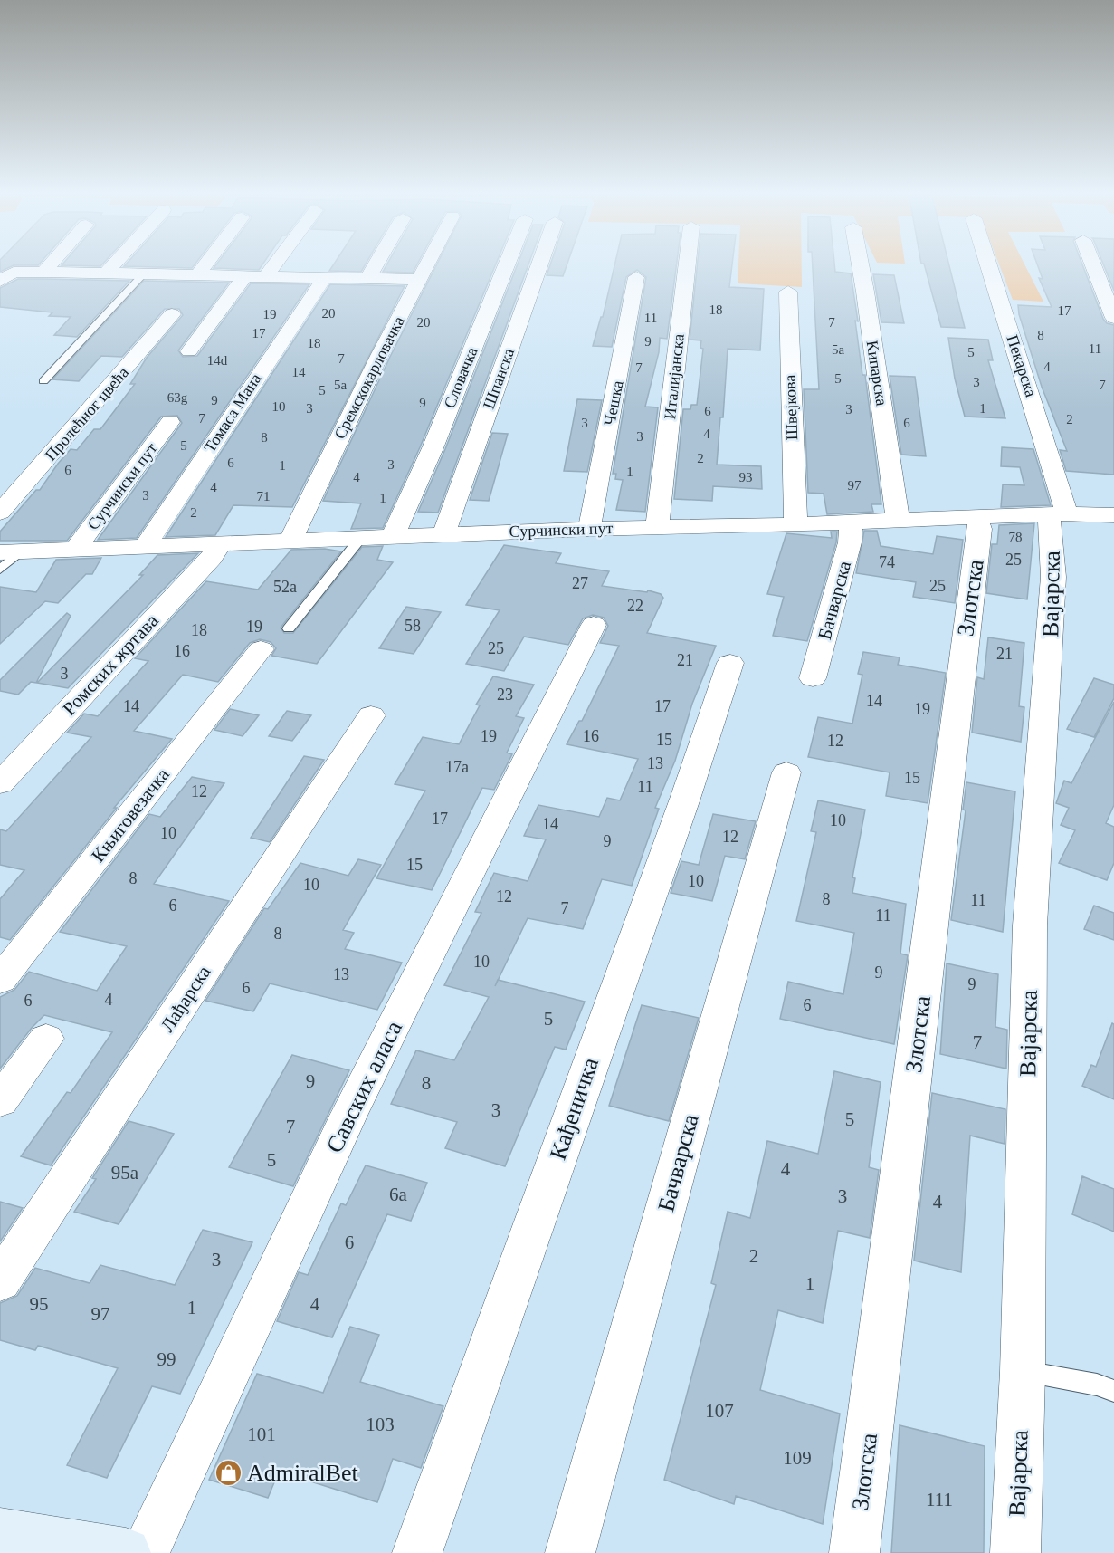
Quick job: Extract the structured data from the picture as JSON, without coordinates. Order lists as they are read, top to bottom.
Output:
{
  "streets": {
    "street": [
      "Пекарска",
      "Кипарска",
      "Италијанска",
      "Сремскокарловачка",
      "Словачка",
      "Шпанска",
      "Чешка",
      "Швејкова",
      "Томаса Мана",
      "Пролећног цвећа",
      "Сурчински пут",
      "Вајарска",
      "Злотска",
      "Бачварска",
      "Ромских жртава",
      "Књиговезачка",
      "Лађарска",
      "Савских аласа",
      "Кађеничка"
    ]
  },
  "crossings": [
    ["Пекарска", "Сурчински пут"],
    ["Пекарска", "Вајарска"],
    ["Кипарска", "Сурчински пут"],
    ["Италијанска", "Сурчински пут"],
    ["Сремскокарловачка", "Сурчински пут"],
    ["Словачка", "Сурчински пут"],
    ["Шпанска", "Сурчински пут"],
    ["Чешка", "Сурчински пут"],
    ["Швејкова", "Сурчински пут"],
    ["Томаса Мана", "Сурчински пут"],
    ["Сурчински пут", "Вајарска"],
    ["Сурчински пут", "Злотска"],
    ["Сурчински пут", "Бачварска"],
    ["Сурчински пут", "Ромских жртава"]
  ],
  "places": {
    "shop": ["AdmiralBet"]
  },
  "house_numbers": [
    "18",
    "17",
    "20",
    "19",
    "11",
    "20",
    "7",
    "17",
    "8",
    "9",
    "18",
    "11",
    "5a",
    "5",
    "7",
    "14d",
    "4",
    "7",
    "14",
    "5",
    "3",
    "5a",
    "7",
    "5",
    "63g",
    "9",
    "9",
    "10",
    "3",
    "1",
    "3",
    "6",
    "7",
    "2",
    "3",
    "6",
    "4",
    "3",
    "8",
    "5",
    "2",
    "6",
    "3",
    "1",
    "6",
    "1",
    "4",
    "93",
    "97",
    "4",
    "3",
    "71",
    "1",
    "2",
    "78",
    "25",
    "74",
    "27",
    "25",
    "52a",
    "22",
    "58",
    "19",
    "18",
    "25",
    "16",
    "21",
    "21",
    "3",
    "23",
    "14",
    "14",
    "17",
    "19",
    "19",
    "16",
    "15",
    "12",
    "13",
    "17a",
    "15",
    "11",
    "12",
    "17",
    "10",
    "14",
    "10",
    "12",
    "9",
    "15",
    "8",
    "10",
    "10",
    "12",
    "8",
    "11",
    "6",
    "7",
    "11",
    "8",
    "10",
    "9",
    "13",
    "9",
    "6",
    "4",
    "6",
    "6",
    "5",
    "7",
    "9",
    "8",
    "3",
    "5",
    "7",
    "5",
    "4",
    "95a",
    "6a",
    "3",
    "4",
    "6",
    "2",
    "3",
    "1",
    "95",
    "4",
    "1",
    "97",
    "99",
    "107",
    "103",
    "101",
    "109",
    "111"
  ]
}
